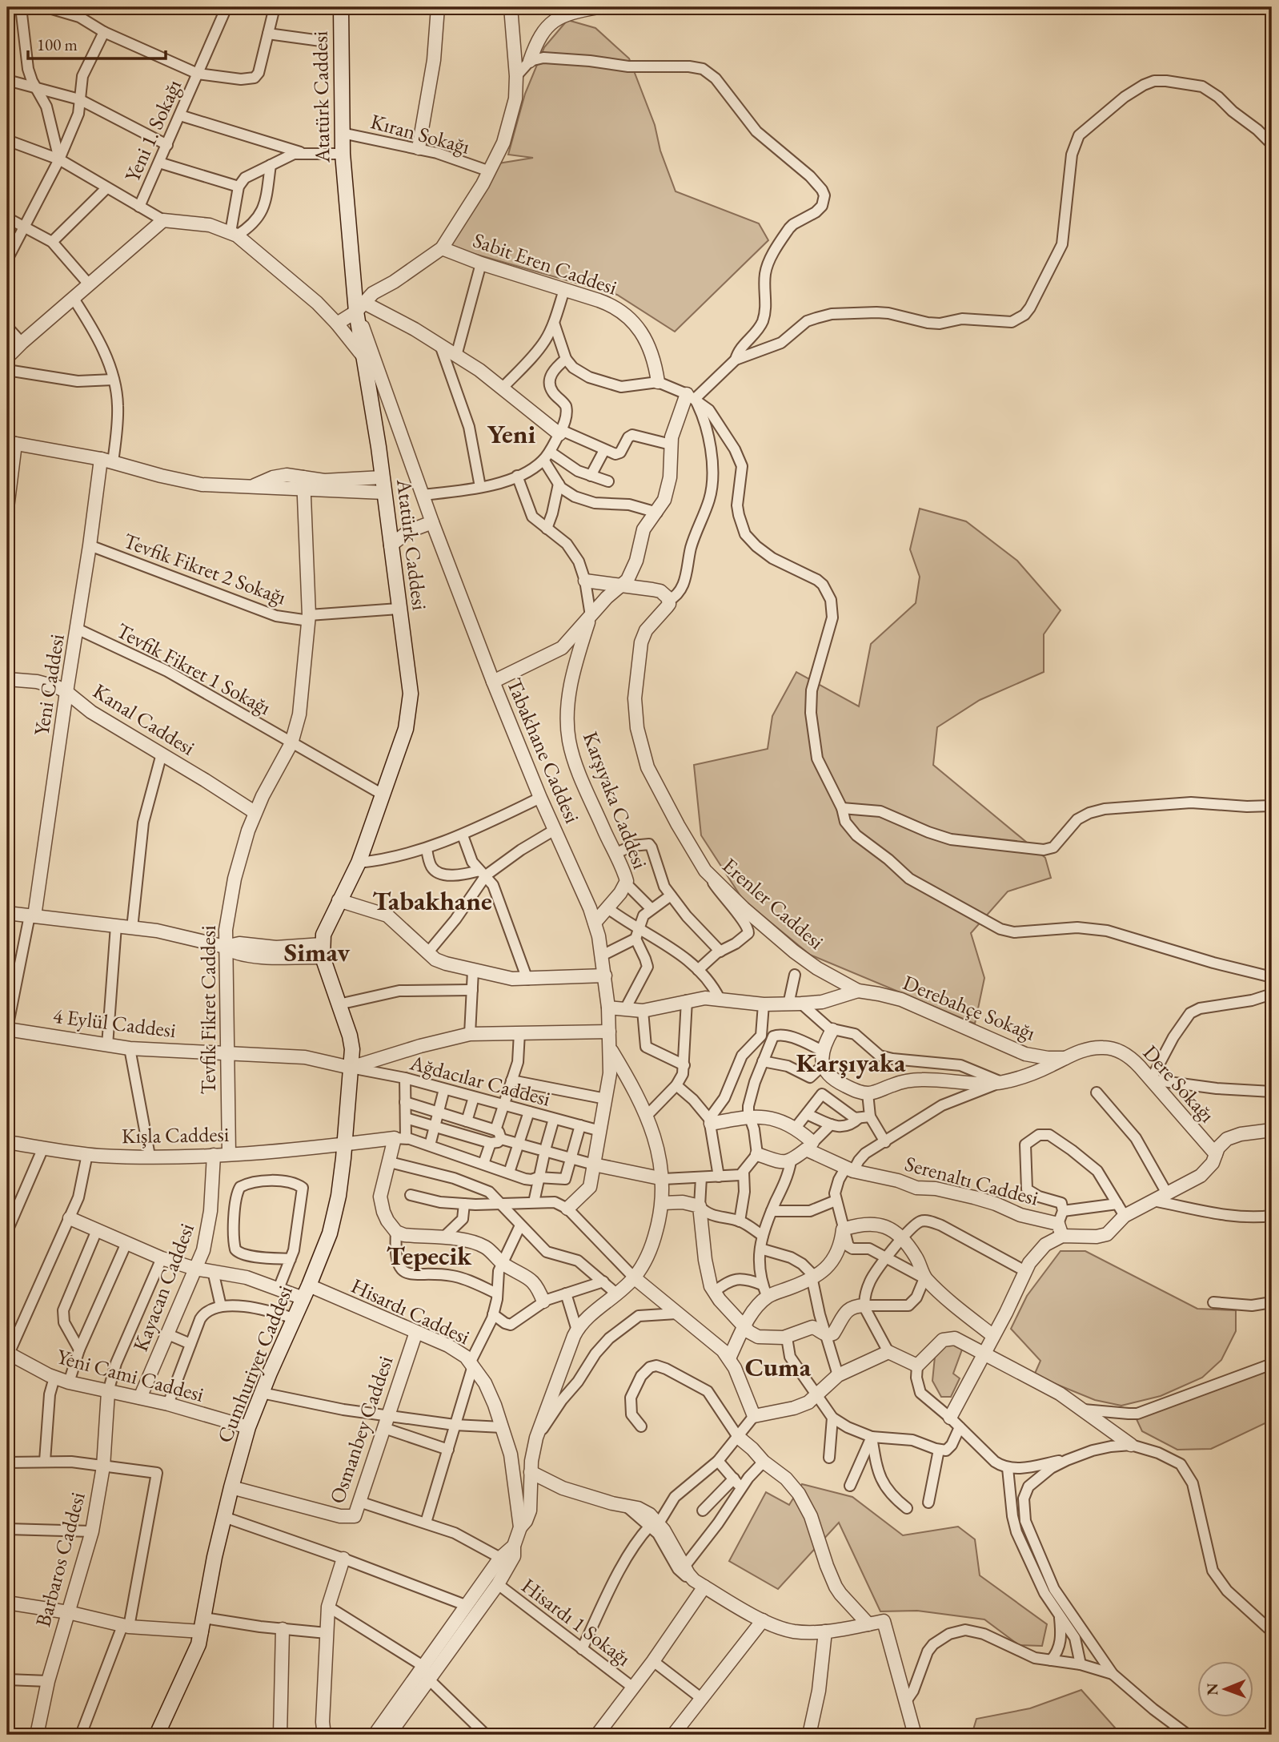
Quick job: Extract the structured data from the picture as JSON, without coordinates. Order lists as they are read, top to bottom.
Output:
{
  "streets": {
    "main road": ["Atatürk Caddesi", "Cumhuriyet Caddesi"],
    "street": [
      "Yeni 1. Sokağı",
      "Kıran Sokağı",
      "Sabit Eren Caddesi",
      "Tevfik Fikret 2 Sokağı",
      "Tevfik Fikret 1 Sokağı",
      "Yeni Caddesi",
      "Kanal Caddesi",
      "Tabakhane Caddesi",
      "Karşıyaka Caddesi",
      "Erenler Caddesi",
      "Derebahçe Sokağı",
      "Tevfik Fikret Caddesi",
      "4 Eylül Caddesi",
      "Ağdacılar Caddesi",
      "Dere Sokağı",
      "Kışla Caddesi",
      "Serenaltı Caddesi",
      "Kayacan Caddesi",
      "Hisardı Caddesi",
      "Yeni Cami Caddesi",
      "Osmanbey Caddesi",
      "Barbaros Caddesi",
      "Hisardı 1 Sokağı"
    ]
  },
  "crossings": [
    ["Atatürk Caddesi", "Kıran Sokağı"],
    ["Atatürk Caddesi", "Tevfik Fikret 2 Sokağı"],
    ["Atatürk Caddesi", "Tevfik Fikret 1 Sokağı"],
    ["Atatürk Caddesi", "Tabakhane Caddesi"],
    ["Tevfik Fikret 2 Sokağı", "Yeni Caddesi"],
    ["Tevfik Fikret 2 Sokağı", "Tevfik Fikret Caddesi"],
    ["Tevfik Fikret 1 Sokağı", "Yeni Caddesi"],
    ["Tevfik Fikret 1 Sokağı", "Tevfik Fikret Caddesi"],
    ["Yeni Caddesi", "Kanal Caddesi"],
    ["Kanal Caddesi", "Tevfik Fikret Caddesi"],
    ["Tabakhane Caddesi", "Karşıyaka Caddesi"],
    ["Tabakhane Caddesi", "Ağdacılar Caddesi"],
    ["Erenler Caddesi", "Derebahçe Sokağı"],
    ["Derebahçe Sokağı", "Dere Sokağı"],
    ["Tevfik Fikret Caddesi", "4 Eylül Caddesi"],
    ["Tevfik Fikret Caddesi", "Kışla Caddesi"],
    ["4 Eylül Caddesi", "Ağdacılar Caddesi"],
    ["4 Eylül Caddesi", "Cumhuriyet Caddesi"],
    ["Ağdacılar Caddesi", "Cumhuriyet Caddesi"],
    ["Dere Sokağı", "Serenaltı Caddesi"],
    ["Kışla Caddesi", "Kayacan Caddesi"],
    ["Kışla Caddesi", "Cumhuriyet Caddesi"],
    ["Kayacan Caddesi", "Hisardı Caddesi"],
    ["Kayacan Caddesi", "Yeni Cami Caddesi"],
    ["Hisardı Caddesi", "Cumhuriyet Caddesi"],
    ["Hisardı Caddesi", "Osmanbey Caddesi"],
    ["Hisardı Caddesi", "Hisardı 1 Sokağı"],
    ["Cumhuriyet Caddesi", "Yeni Cami Caddesi"],
    ["Cumhuriyet Caddesi", "Osmanbey Caddesi"],
    ["Yeni Cami Caddesi", "Barbaros Caddesi"]
  ],
  "districts": [
    "Yeni",
    "Tabakhane",
    "Simav",
    "Karşıyaka",
    "Tepecik",
    "Cuma"
  ],
  "scale_bar": "100 m",
  "north": "left"
}
